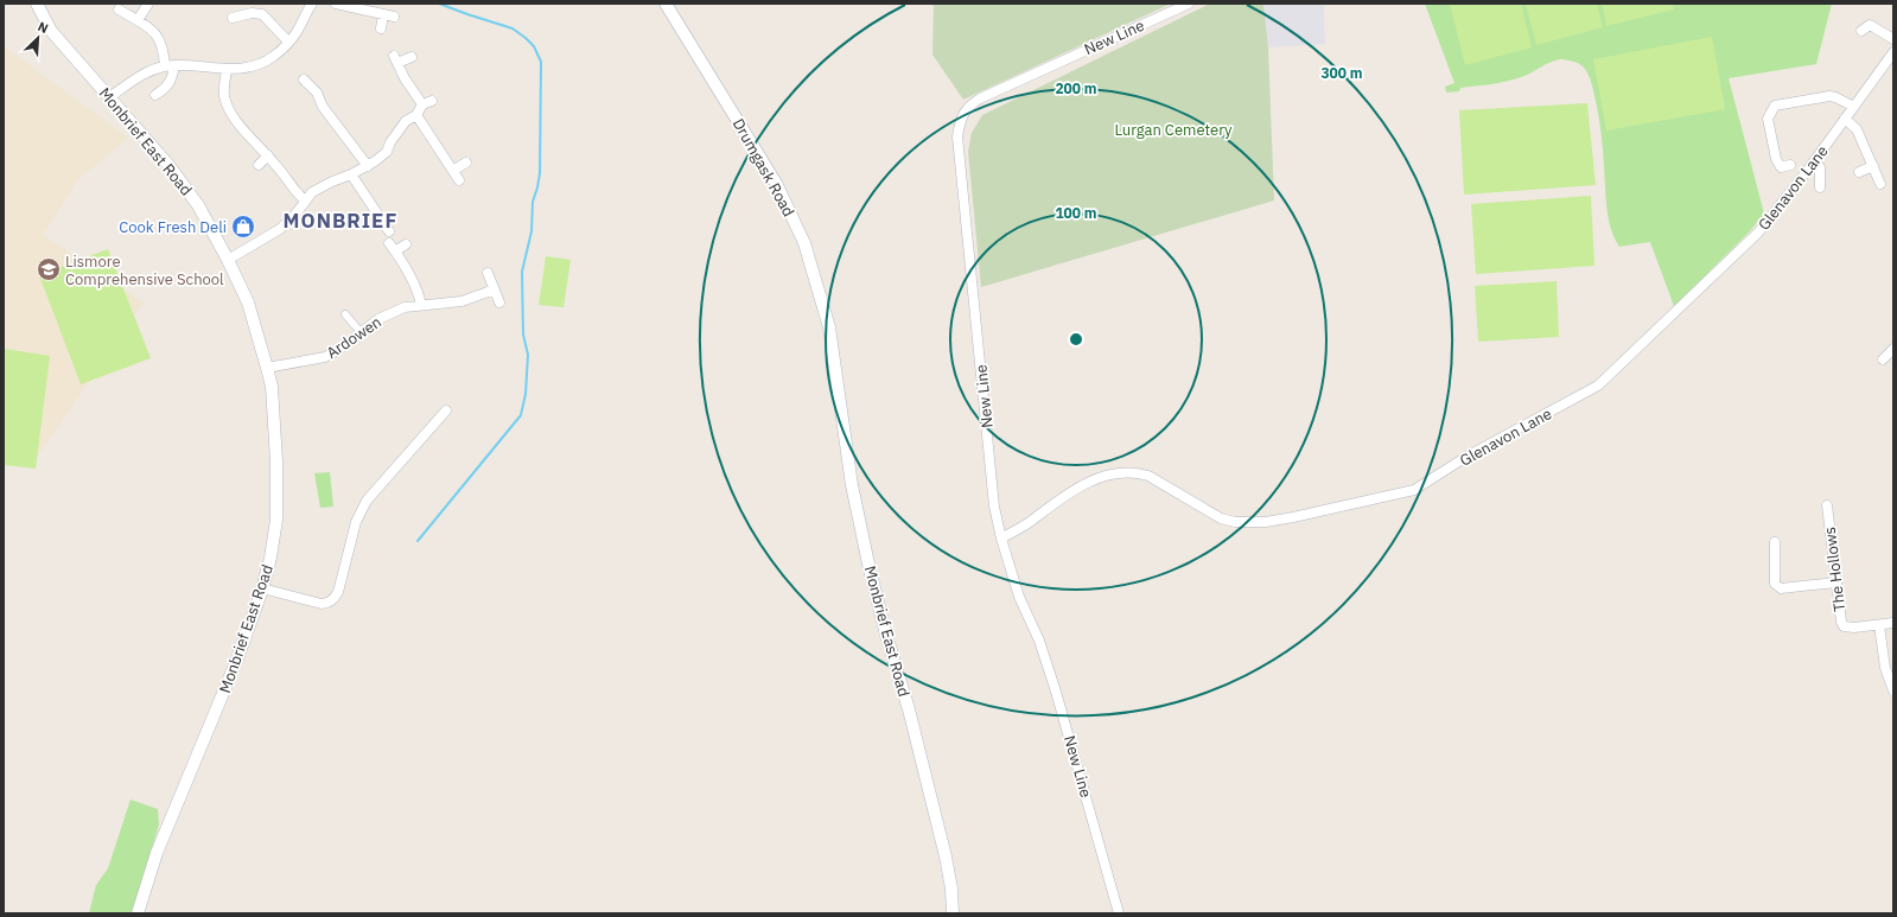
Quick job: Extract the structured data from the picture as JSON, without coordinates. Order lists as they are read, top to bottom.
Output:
{
  "streets": {
    "street": [
      "New Line",
      "Monbrief East Road",
      "Drumgask Road",
      "Glenavon Lane",
      "Ardowen",
      "The Hollows"
    ]
  },
  "crossings": [
    ["New Line", "Glenavon Lane"],
    ["Monbrief East Road", "Drumgask Road"],
    ["Monbrief East Road", "Ardowen"]
  ],
  "districts": ["MONBRIEF"],
  "parks": ["Lurgan Cemetery"],
  "places": {
    "shop": ["Cook Fresh Deli"],
    "school or university": ["Lismore Comprehensive School"]
  },
  "north": "top right",
  "rings": ["300 m", "200 m", "100 m"]
}
